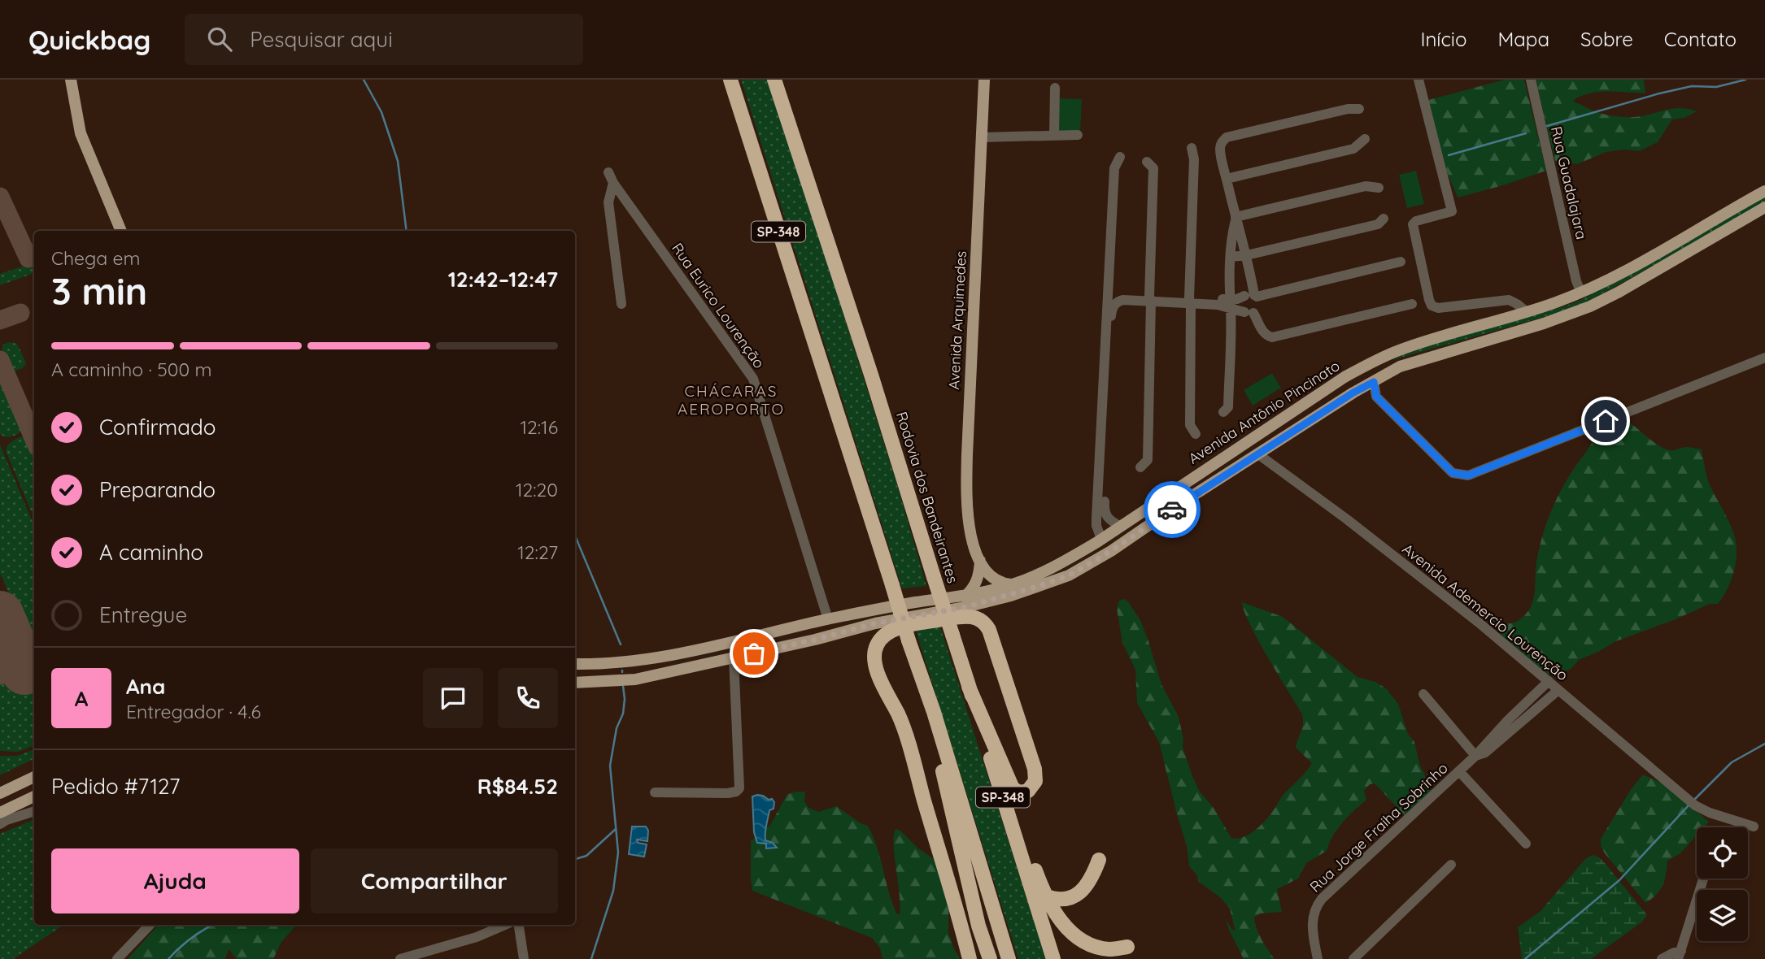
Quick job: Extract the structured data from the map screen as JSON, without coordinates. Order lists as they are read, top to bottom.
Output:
{
  "streets": {
    "highway": ["SP-348", "Rodovia dos Bandeirantes"],
    "main road": ["Avenida Arquimedes", "Avenida Antônio Pincinato"],
    "street": [
      "Rua Guadalajara",
      "Rua Eurico Lourenção",
      "Avenida Ademercio Lourenção",
      "Rua Jorge Fraiha Sobrinho"
    ]
  },
  "crossings": [
    ["Rua Guadalajara", "Avenida Antônio Pincinato"],
    ["Rua Eurico Lourenção", "Avenida Antônio Pincinato"],
    ["Avenida Arquimedes", "Avenida Antônio Pincinato"]
  ],
  "districts": ["CHÁCARAS AEROPORTO"],
  "page": {
    "header": "Quickbag",
    "search": "Pesquisar aqui",
    "nav": [
      "Início",
      "Mapa",
      "Sobre",
      "Contato"
    ],
    "heading": ["3 min", "Chega em", "12:42–12:47"],
    "panel": [
      "Ana",
      "Entregador · 4.6",
      "Pedido #7127",
      "R$84.52"
    ],
    "bar": "A caminho · 500 m",
    "list": [
      ["Confirmado", "12:16"],
      ["Preparando", "12:20"],
      ["A caminho", "12:27"],
      "Entregue"
    ],
    "round": "A",
    "buttons": ["Ajuda", "Compartilhar"]
  }
}
